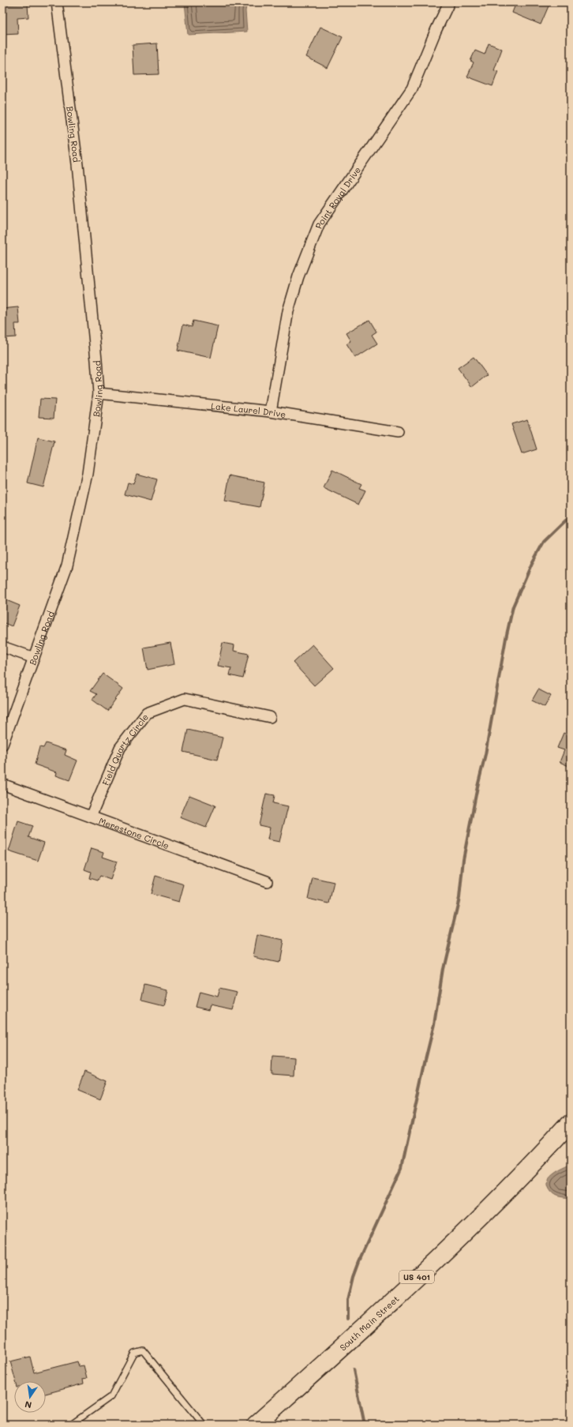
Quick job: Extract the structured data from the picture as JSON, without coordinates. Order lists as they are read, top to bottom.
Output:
{
  "streets": {
    "highway": ["US 401", "South Main Street"],
    "street": [
      "Bowling Road",
      "Point Royal Drive",
      "Lake Laurel Drive",
      "Field Quartz Circle",
      "Merestone Circle"
    ]
  },
  "crossings": [
    ["Bowling Road", "Lake Laurel Drive"],
    ["Point Royal Drive", "Lake Laurel Drive"],
    ["Field Quartz Circle", "Merestone Circle"]
  ],
  "north": "bottom"
}
